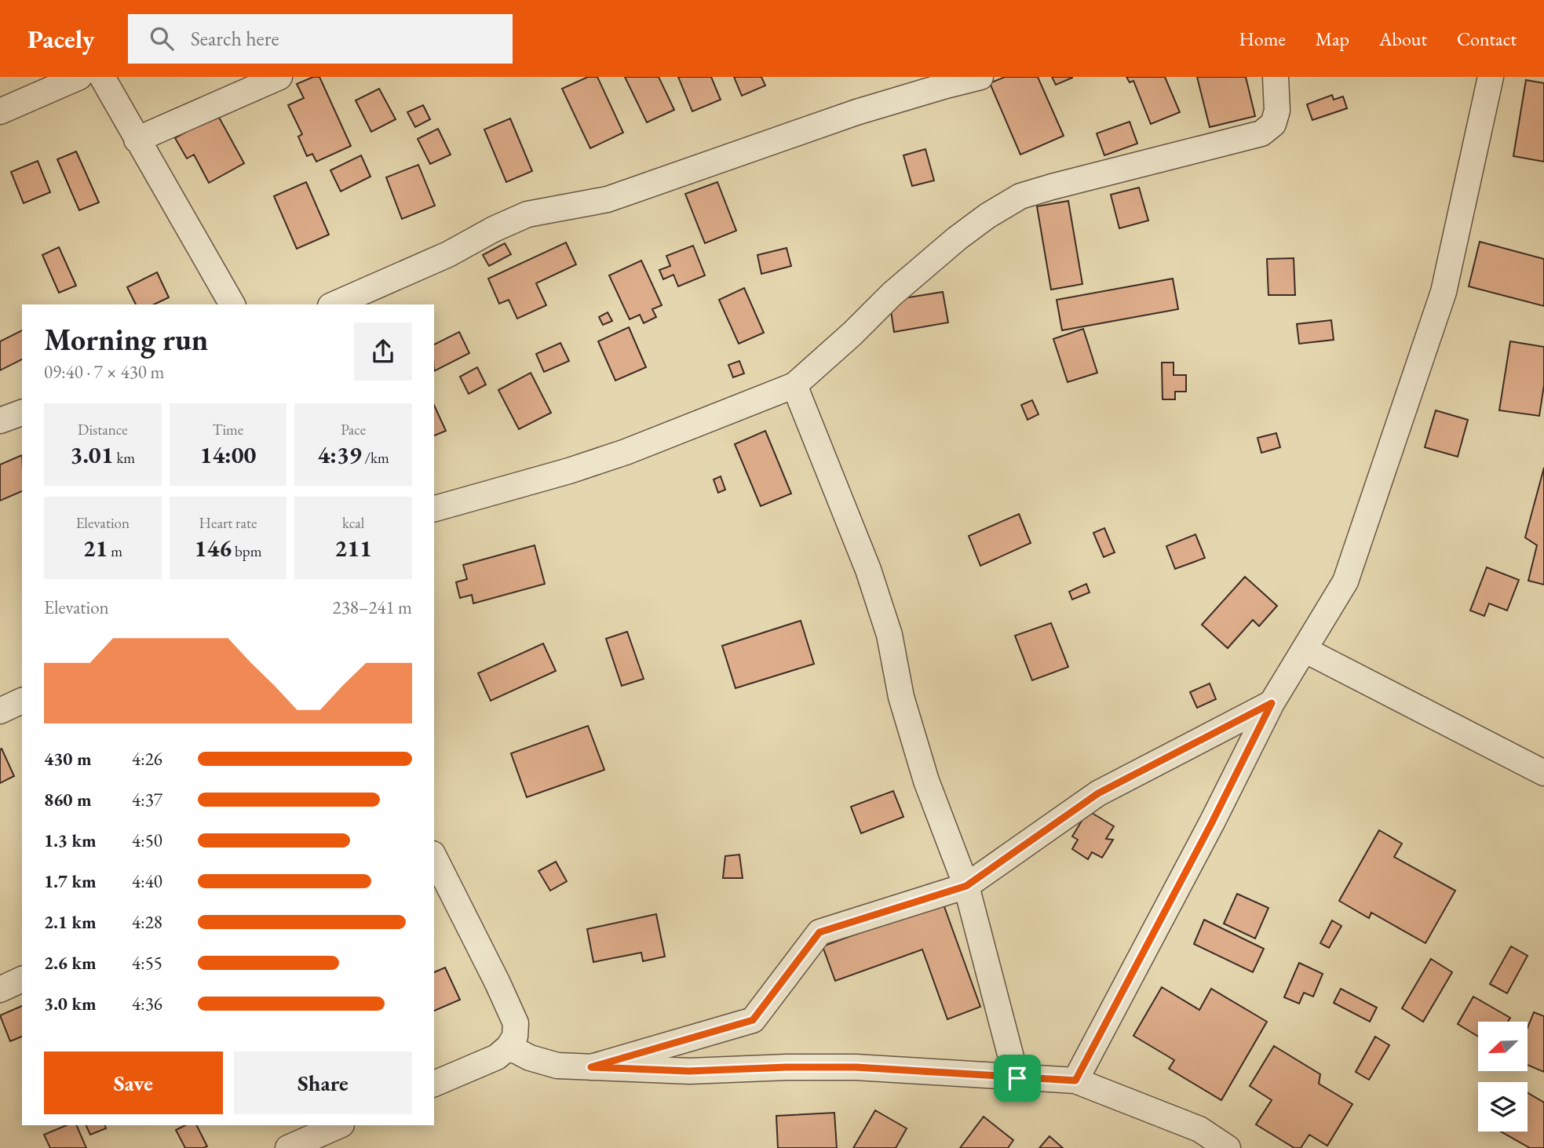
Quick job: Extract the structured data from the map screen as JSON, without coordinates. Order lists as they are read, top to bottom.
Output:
{
  "north": "bottom left",
  "page": {
    "header": "Pacely",
    "search": "Search here",
    "nav": [
      "Home",
      "Map",
      "About",
      "Contact"
    ],
    "heading": ["Morning run", "09:40 · 7 × 430 m"],
    "stats": [
      ["Distance", "3.01 km"],
      ["Time", "14:00"],
      ["Pace", "4:39 /km"],
      ["Elevation", "21 m"],
      ["Heart rate", "146 bpm"],
      ["kcal", "211"]
    ],
    "chart": ["Elevation", "238–241 m"],
    "list": [
      {
        "name": "430 m",
        "note": "4:26"
      },
      {
        "name": "860 m",
        "note": "4:37"
      },
      {
        "name": "1.3 km",
        "note": "4:50"
      },
      {
        "name": "1.7 km",
        "note": "4:40"
      },
      {
        "name": "2.1 km",
        "note": "4:28"
      },
      {
        "name": "2.6 km",
        "note": "4:55"
      },
      {
        "name": "3.0 km",
        "note": "4:36"
      }
    ],
    "buttons": ["Save", "Share"]
  }
}
